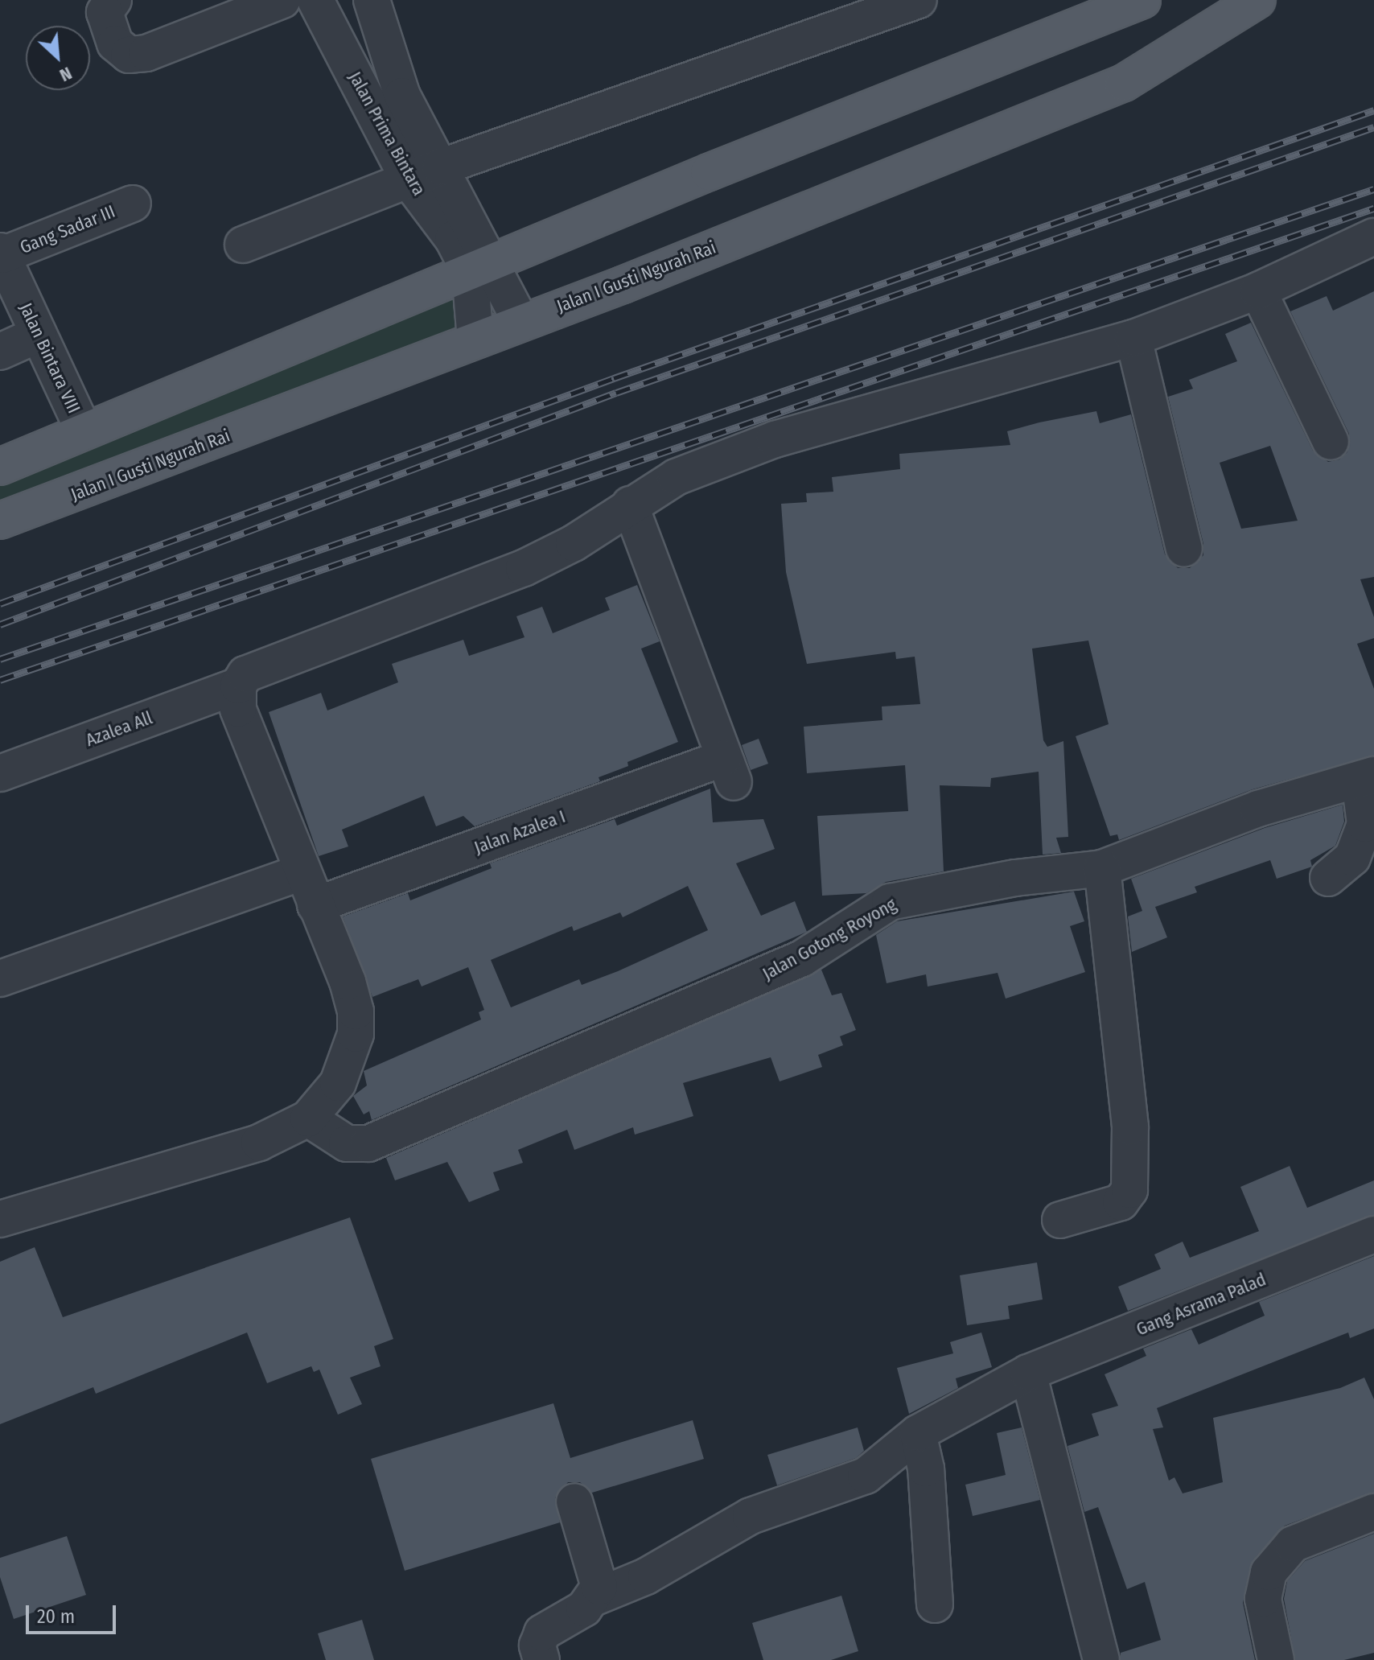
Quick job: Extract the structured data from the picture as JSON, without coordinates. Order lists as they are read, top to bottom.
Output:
{
  "streets": {
    "main road": ["Jalan I Gusti Ngurah Rai"],
    "street": [
      "Jalan Prima Bintara",
      "Gang Sadar III",
      "Jalan Bintara VIII",
      "Azalea All",
      "Jalan Azalea I",
      "Jalan Gotong Royong",
      "Gang Asrama Palad"
    ]
  },
  "crossings": [
    ["Jalan Prima Bintara", "Jalan I Gusti Ngurah Rai"],
    ["Gang Sadar III", "Jalan Bintara VIII"],
    ["Azalea All", "Jalan Azalea I"]
  ],
  "scale_bar": "20 m",
  "north": "bottom right"
}
